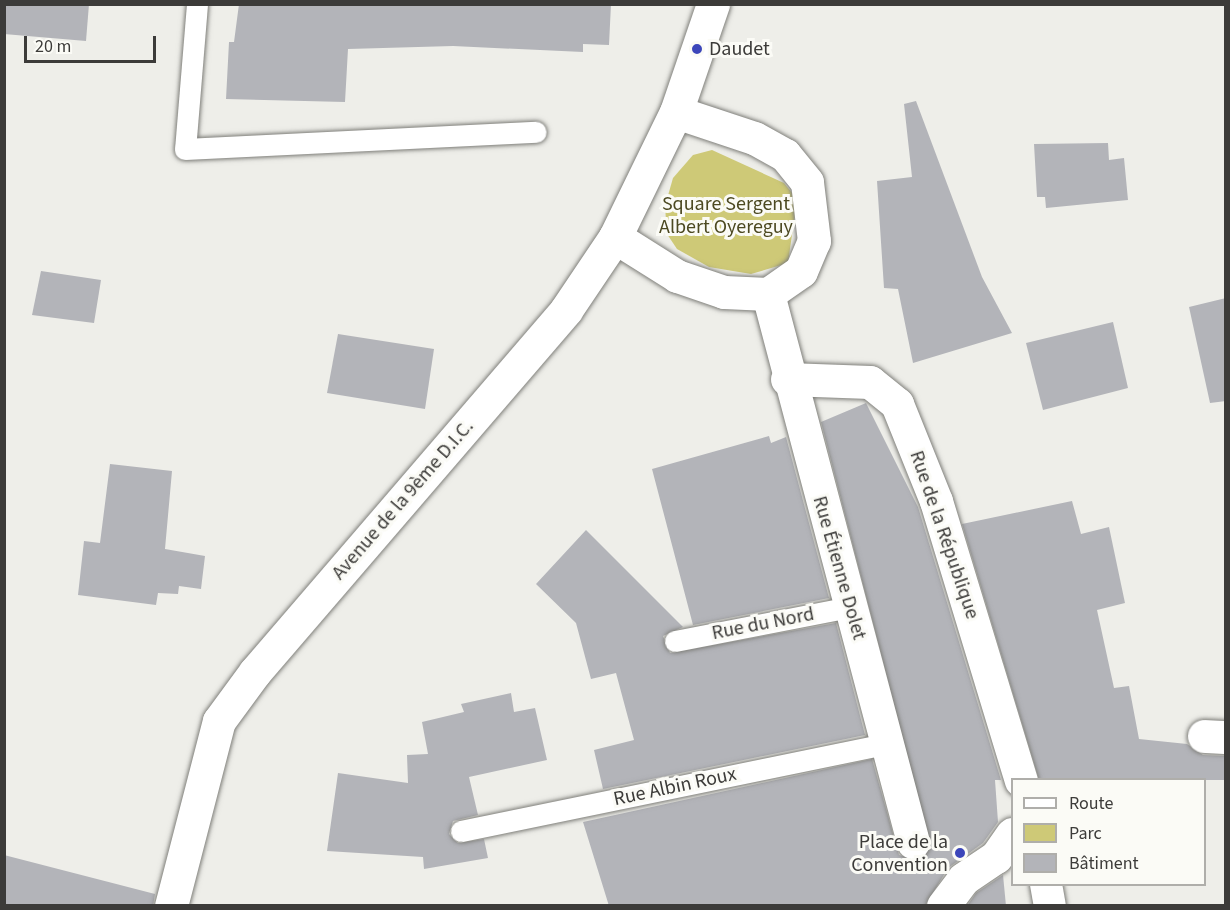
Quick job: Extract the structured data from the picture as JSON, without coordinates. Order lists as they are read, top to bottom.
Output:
{
  "streets": {
    "street": ["Avenue de la 9ème D.I.C.", "Rue de la République", "Rue Étienne Dolet"],
    "lane": ["Rue du Nord", "Rue Albin Roux"]
  },
  "crossings": [
    ["Avenue de la 9ème D.I.C.", "Rue Étienne Dolet"],
    ["Rue de la République", "Rue Étienne Dolet"],
    ["Rue Étienne Dolet", "Rue du Nord"],
    ["Rue Étienne Dolet", "Rue Albin Roux"]
  ],
  "parks": ["Square Sergent Albert Oyereguy"],
  "places": ["Daudet", "Place de la Convention"],
  "legend": ["Route", "Parc", "Bâtiment"],
  "scale_bar": "20 m"
}
